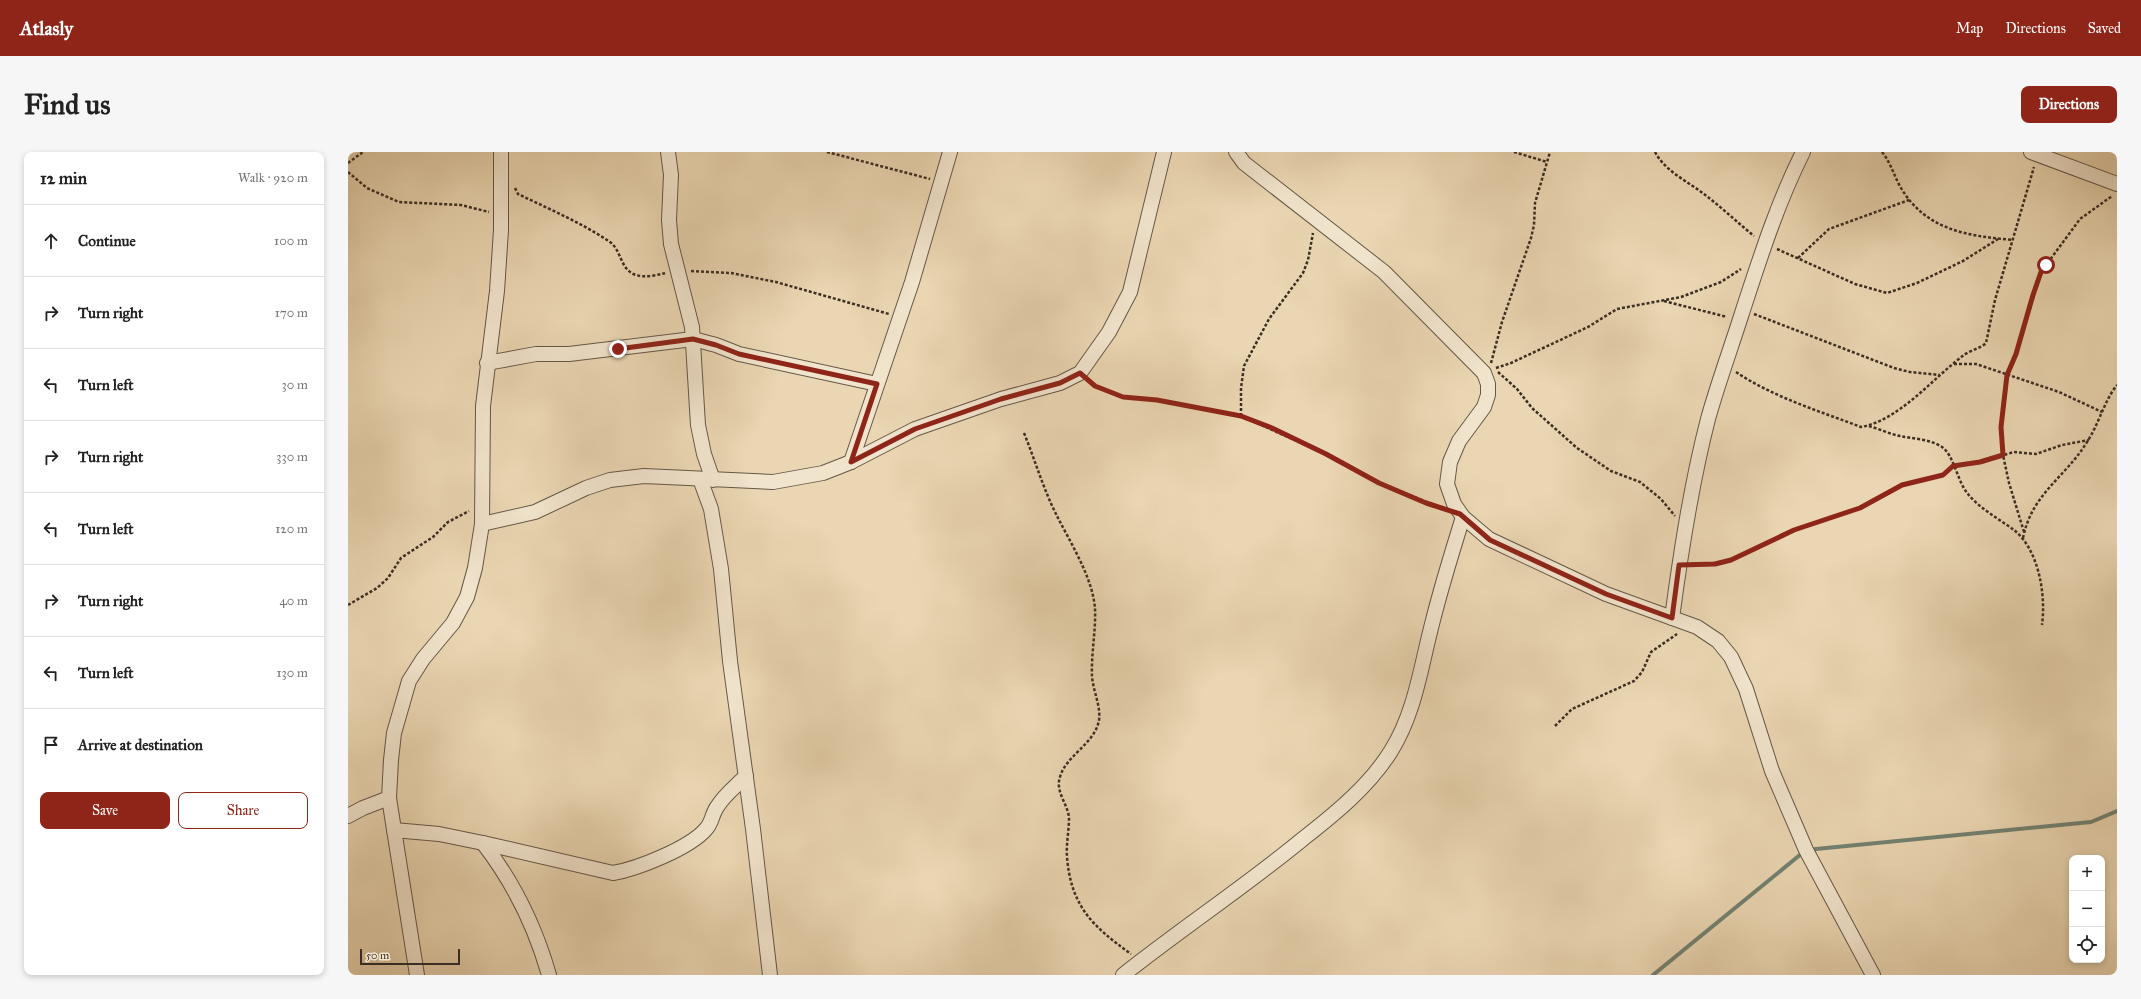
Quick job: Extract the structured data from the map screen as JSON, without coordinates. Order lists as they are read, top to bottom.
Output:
{
  "scale_bar": "50 m",
  "page": {
    "header": "Atlasly",
    "nav": ["Map", "Directions", "Saved"],
    "buttons": [
      "Directions",
      ["Save", "Share"]
    ],
    "title": "Find us",
    "heading": ["12 min", "Walk · 920 m"],
    "list": [
      ["Continue", "100 m"],
      ["Turn right", "170 m"],
      ["Turn left", "30 m"],
      ["Turn right", "330 m"],
      ["Turn left", "120 m"],
      ["Turn right", "40 m"],
      ["Turn left", "130 m"],
      "Arrive at destination"
    ],
    "map_buttons": ["+", "−"],
    "scale": "50 m"
  }
}
